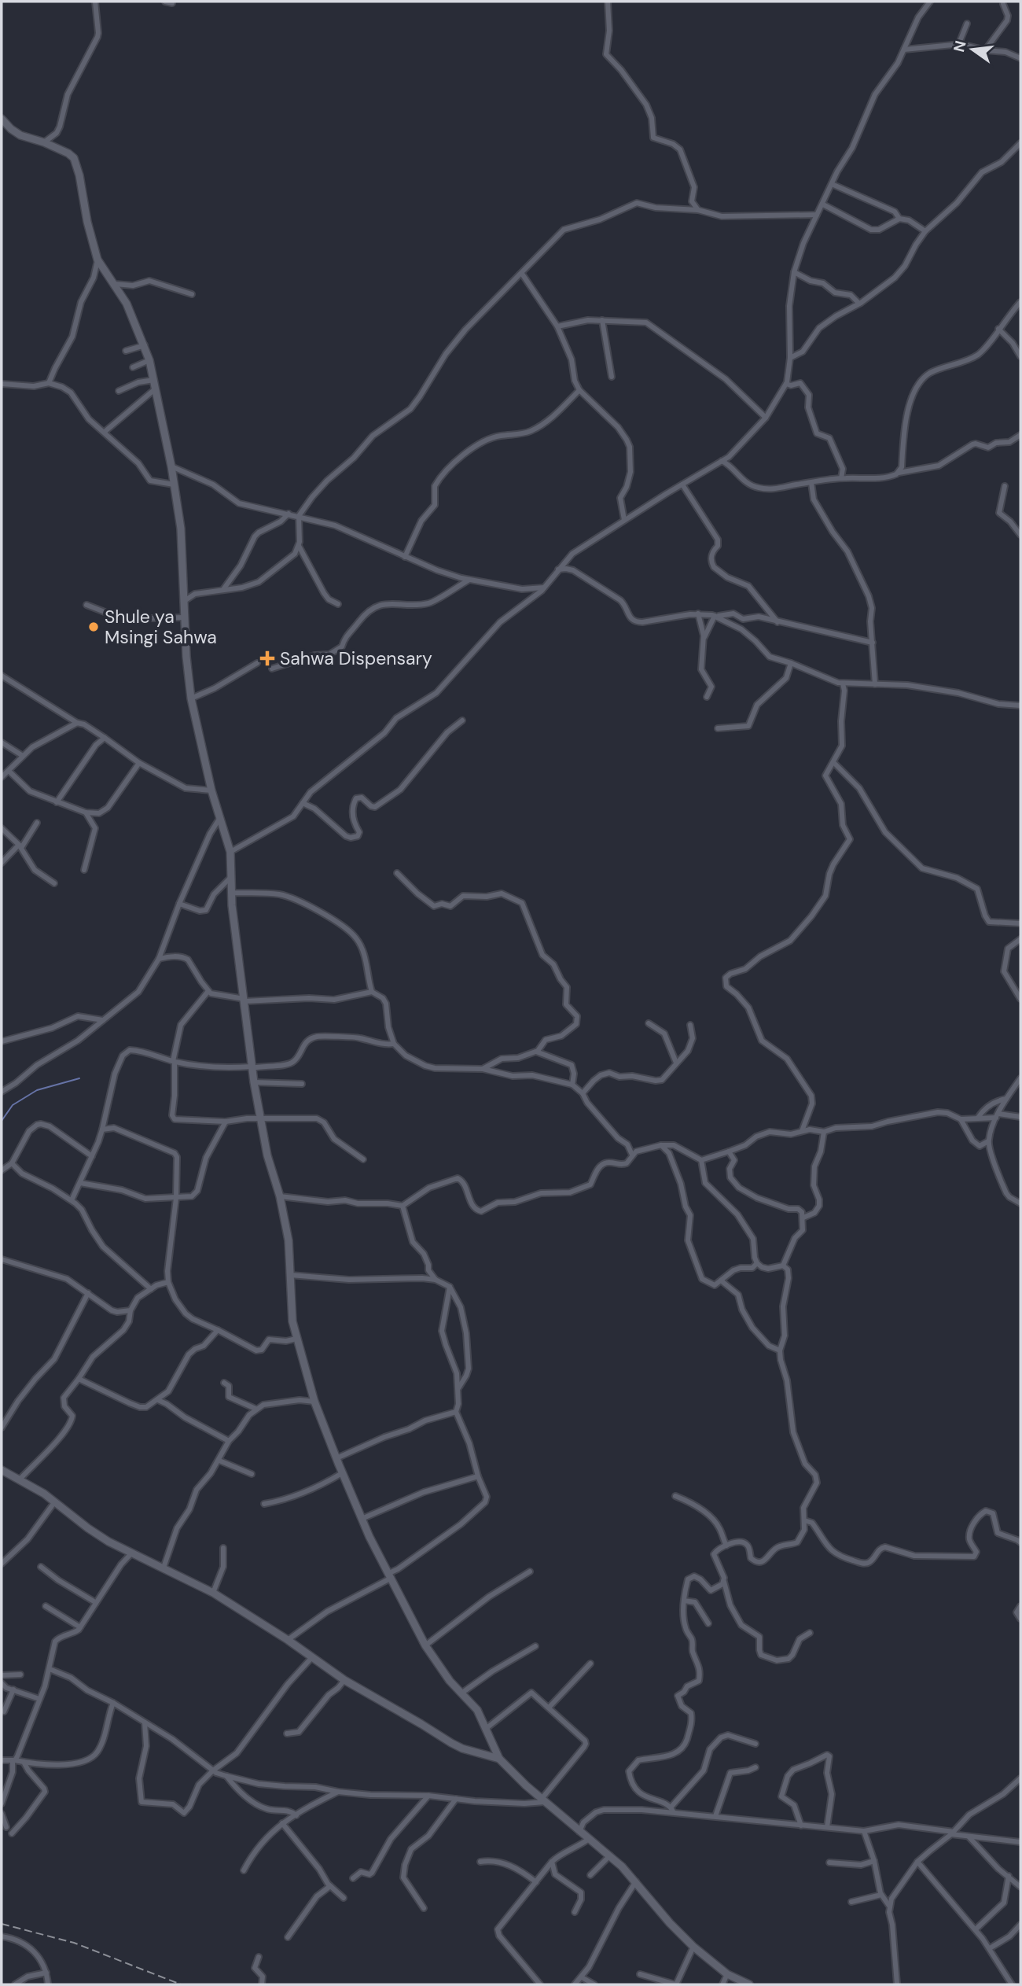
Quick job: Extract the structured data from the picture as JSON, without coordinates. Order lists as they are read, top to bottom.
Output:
{
  "places": {
    "other": ["Shule ya Msingi Sahwa"],
    "health": ["Sahwa Dispensary"]
  },
  "north": "left"
}
